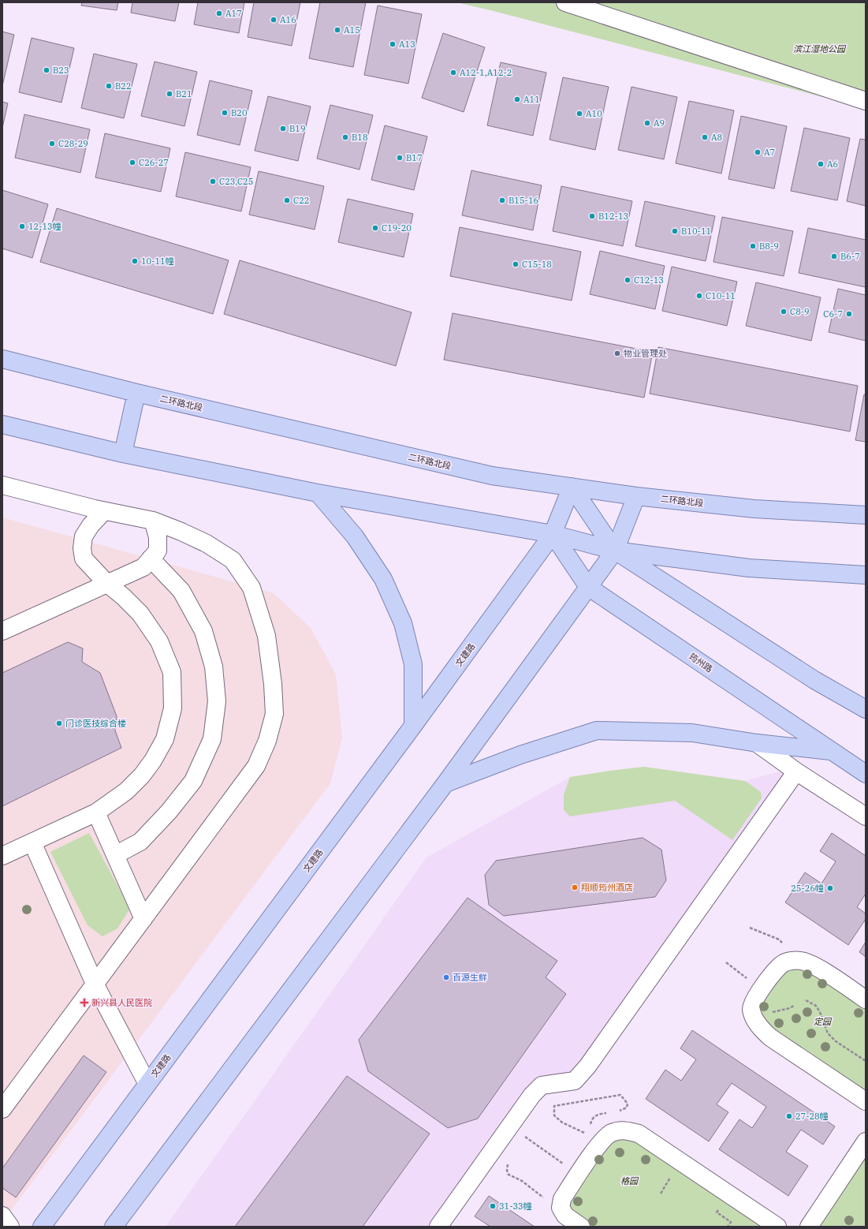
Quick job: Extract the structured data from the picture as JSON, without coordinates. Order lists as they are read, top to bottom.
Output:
{
  "streets": {
    "main road": ["二环路北段", "文建路", "筠州路"]
  },
  "crossings": [
    ["二环路北段", "文建路"],
    ["文建路", "筠州路"]
  ],
  "parks": ["滨江湿地公园", "定园", "格园"],
  "places": {
    "other": [
      "A17",
      "A16",
      "A15",
      "A13",
      "B23",
      "A12-1,A12-2",
      "B22",
      "B21",
      "A11",
      "B20",
      "A10",
      "A9",
      "B19",
      "B18",
      "A8",
      "C28-29",
      "A7",
      "B17",
      "C26-27",
      "A6",
      "C23,C25",
      "C22",
      "B15-16",
      "B12-13",
      "12-13幢",
      "C19-20",
      "B10-11",
      "B8-9",
      "B6-7",
      "10-11幢",
      "C15-18",
      "C12-13",
      "C10-11",
      "C8-9",
      "C6-7",
      "物业管理处",
      "门诊医技综合楼",
      "翔顺筠州酒店",
      "25-26幢",
      "百源生鲜",
      "27-28幢",
      "31-33幢"
    ],
    "health": ["新兴县人民医院"]
  }
}
